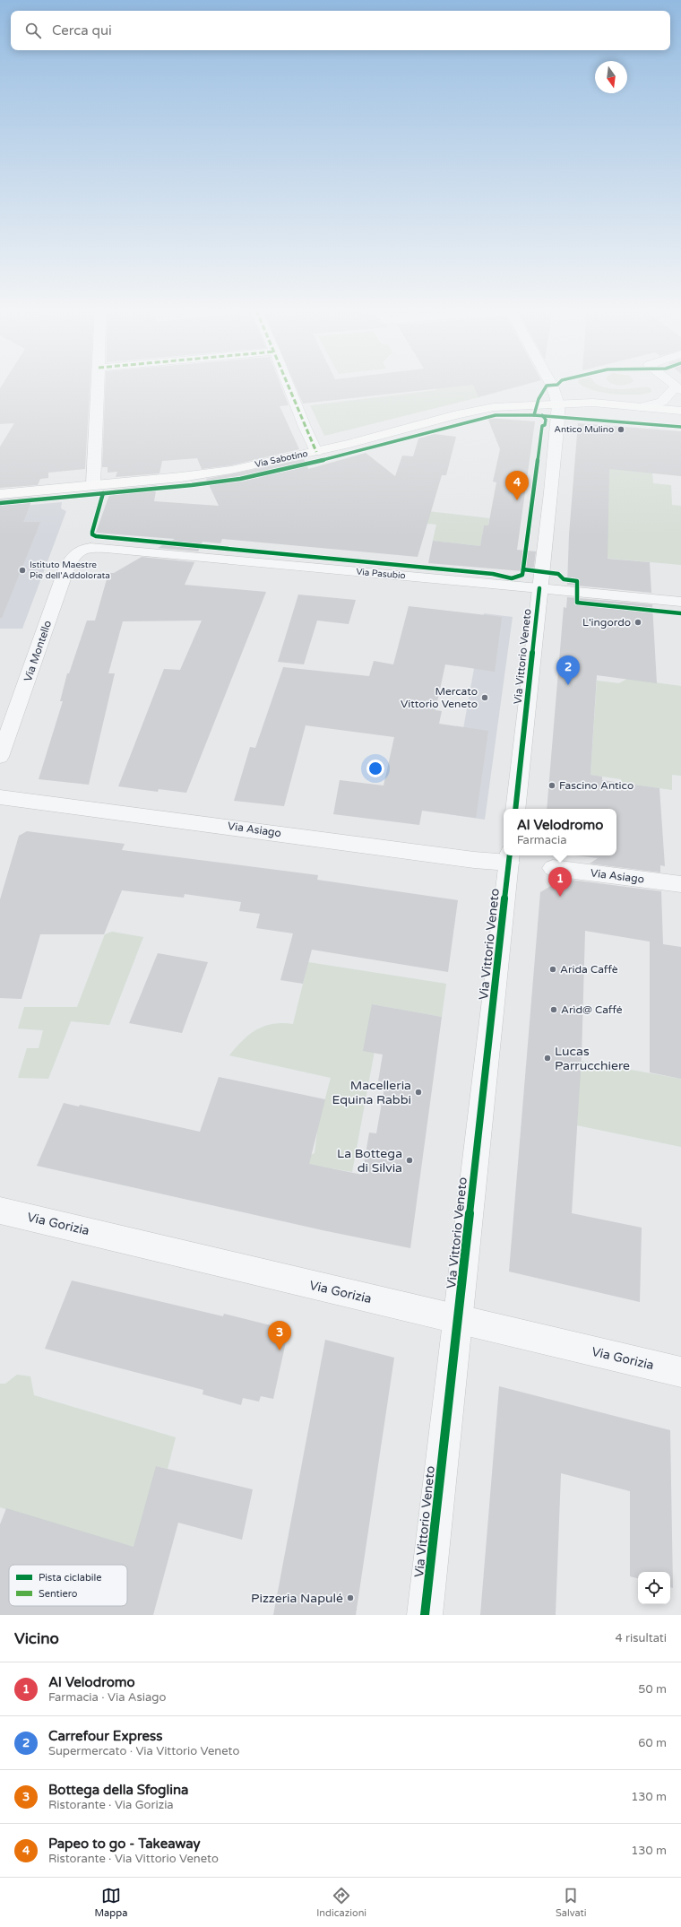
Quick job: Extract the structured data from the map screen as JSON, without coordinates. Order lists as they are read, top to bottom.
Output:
{
  "streets": {
    "main road": ["Via Sabotino"],
    "street": [
      "Via Pasubio",
      "Via Montello",
      "Via Vittorio Veneto",
      "Via Asiago",
      "Via Gorizia"
    ]
  },
  "crossings": [
    ["Via Sabotino", "Via Vittorio Veneto"],
    ["Via Pasubio", "Via Montello"],
    ["Via Pasubio", "Via Vittorio Veneto"],
    ["Via Vittorio Veneto", "Via Asiago"],
    ["Via Vittorio Veneto", "Via Gorizia"]
  ],
  "places": [
    "Antico Mulino",
    "Istituto Maestre Pie dell'Addolorata",
    "L'ingordo",
    "Mercato Vittorio Veneto",
    "Fascino Antico",
    "Arida Caffè",
    "Arìd@ Caffé",
    "Lucas Parrucchiere",
    "Macelleria Equina Rabbi",
    "La Bottega di Silvia",
    "Pizzeria Napulé"
  ],
  "legend": ["Pista ciclabile", "Sentiero"],
  "north": "bottom",
  "page": {
    "search": "Cerca qui",
    "pins": [
      "4",
      "2",
      "1",
      "3"
    ],
    "popup": ["Al Velodromo", "Farmacia"],
    "heading": ["Vicino", "4 risultati"],
    "list": [
      {
        "mark": "1",
        "name": "Al Velodromo",
        "note": "Farmacia · Via Asiago",
        "value": "50 m"
      },
      {
        "mark": "2",
        "name": "Carrefour Express",
        "note": "Supermercato · Via Vittorio Veneto",
        "value": "60 m"
      },
      {
        "mark": "3",
        "name": "Bottega della Sfoglina",
        "note": "Ristorante · Via Gorizia",
        "value": "130 m"
      },
      {
        "mark": "4",
        "name": "Papeo to go - Takeaway",
        "note": "Ristorante · Via Vittorio Veneto",
        "value": "130 m"
      }
    ],
    "nav": ["Mappa", "Indicazioni", "Salvati"]
  }
}
